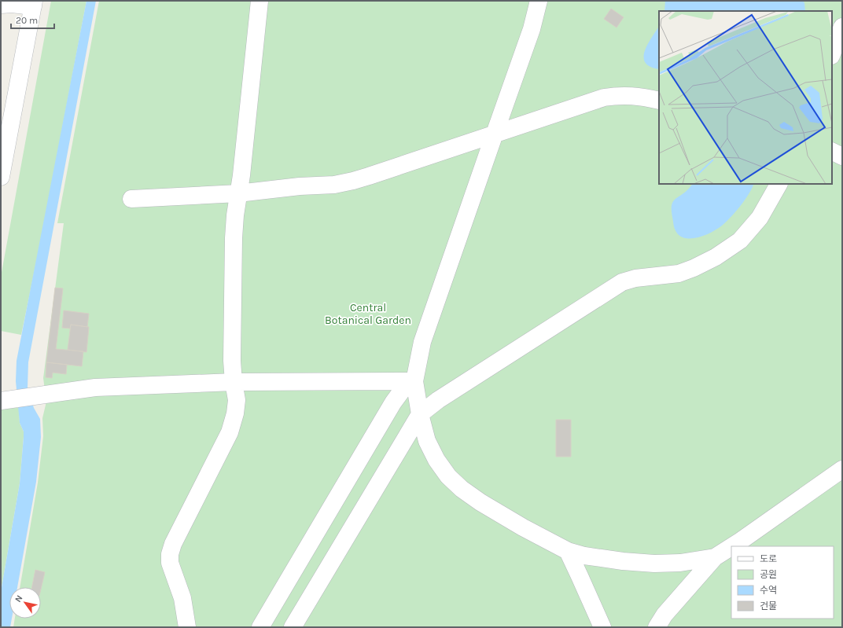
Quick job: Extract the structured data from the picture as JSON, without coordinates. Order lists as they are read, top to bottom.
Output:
{
  "parks": ["Central Botanical Garden"],
  "legend": [
    "도로",
    "공원",
    "수역",
    "건물"
  ],
  "scale_bar": "20 m",
  "north": "top left"
}
